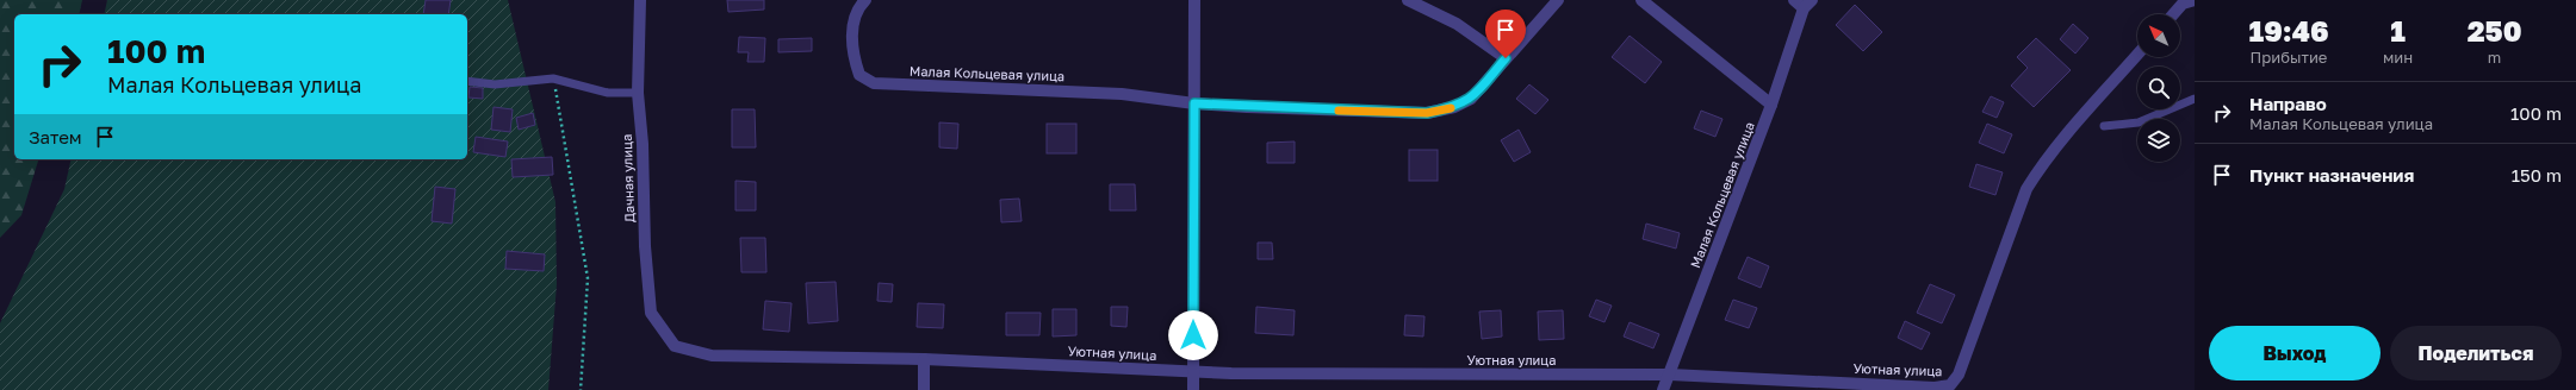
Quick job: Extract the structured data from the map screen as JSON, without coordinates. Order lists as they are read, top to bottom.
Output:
{
  "streets": {
    "street": ["Малая Кольцевая улица", "Дачная улица", "Уютная улица"]
  },
  "crossings": [
    ["Малая Кольцевая улица", "Уютная улица"],
    ["Дачная улица", "Уютная улица"]
  ],
  "north": "top left",
  "page": {
    "eta": [
      "19:46",
      "Прибытие",
      "1",
      "мин",
      "250",
      "m"
    ],
    "turn": ["100 m", "Малая Кольцевая улица"],
    "list": [
      {
        "name": "Направо",
        "note": "Малая Кольцевая улица",
        "value": "100 m"
      },
      {
        "name": "Пункт назначения",
        "value": "150 m"
      }
    ],
    "then": "Затем",
    "buttons": ["Выход", "Поделиться"]
  }
}
